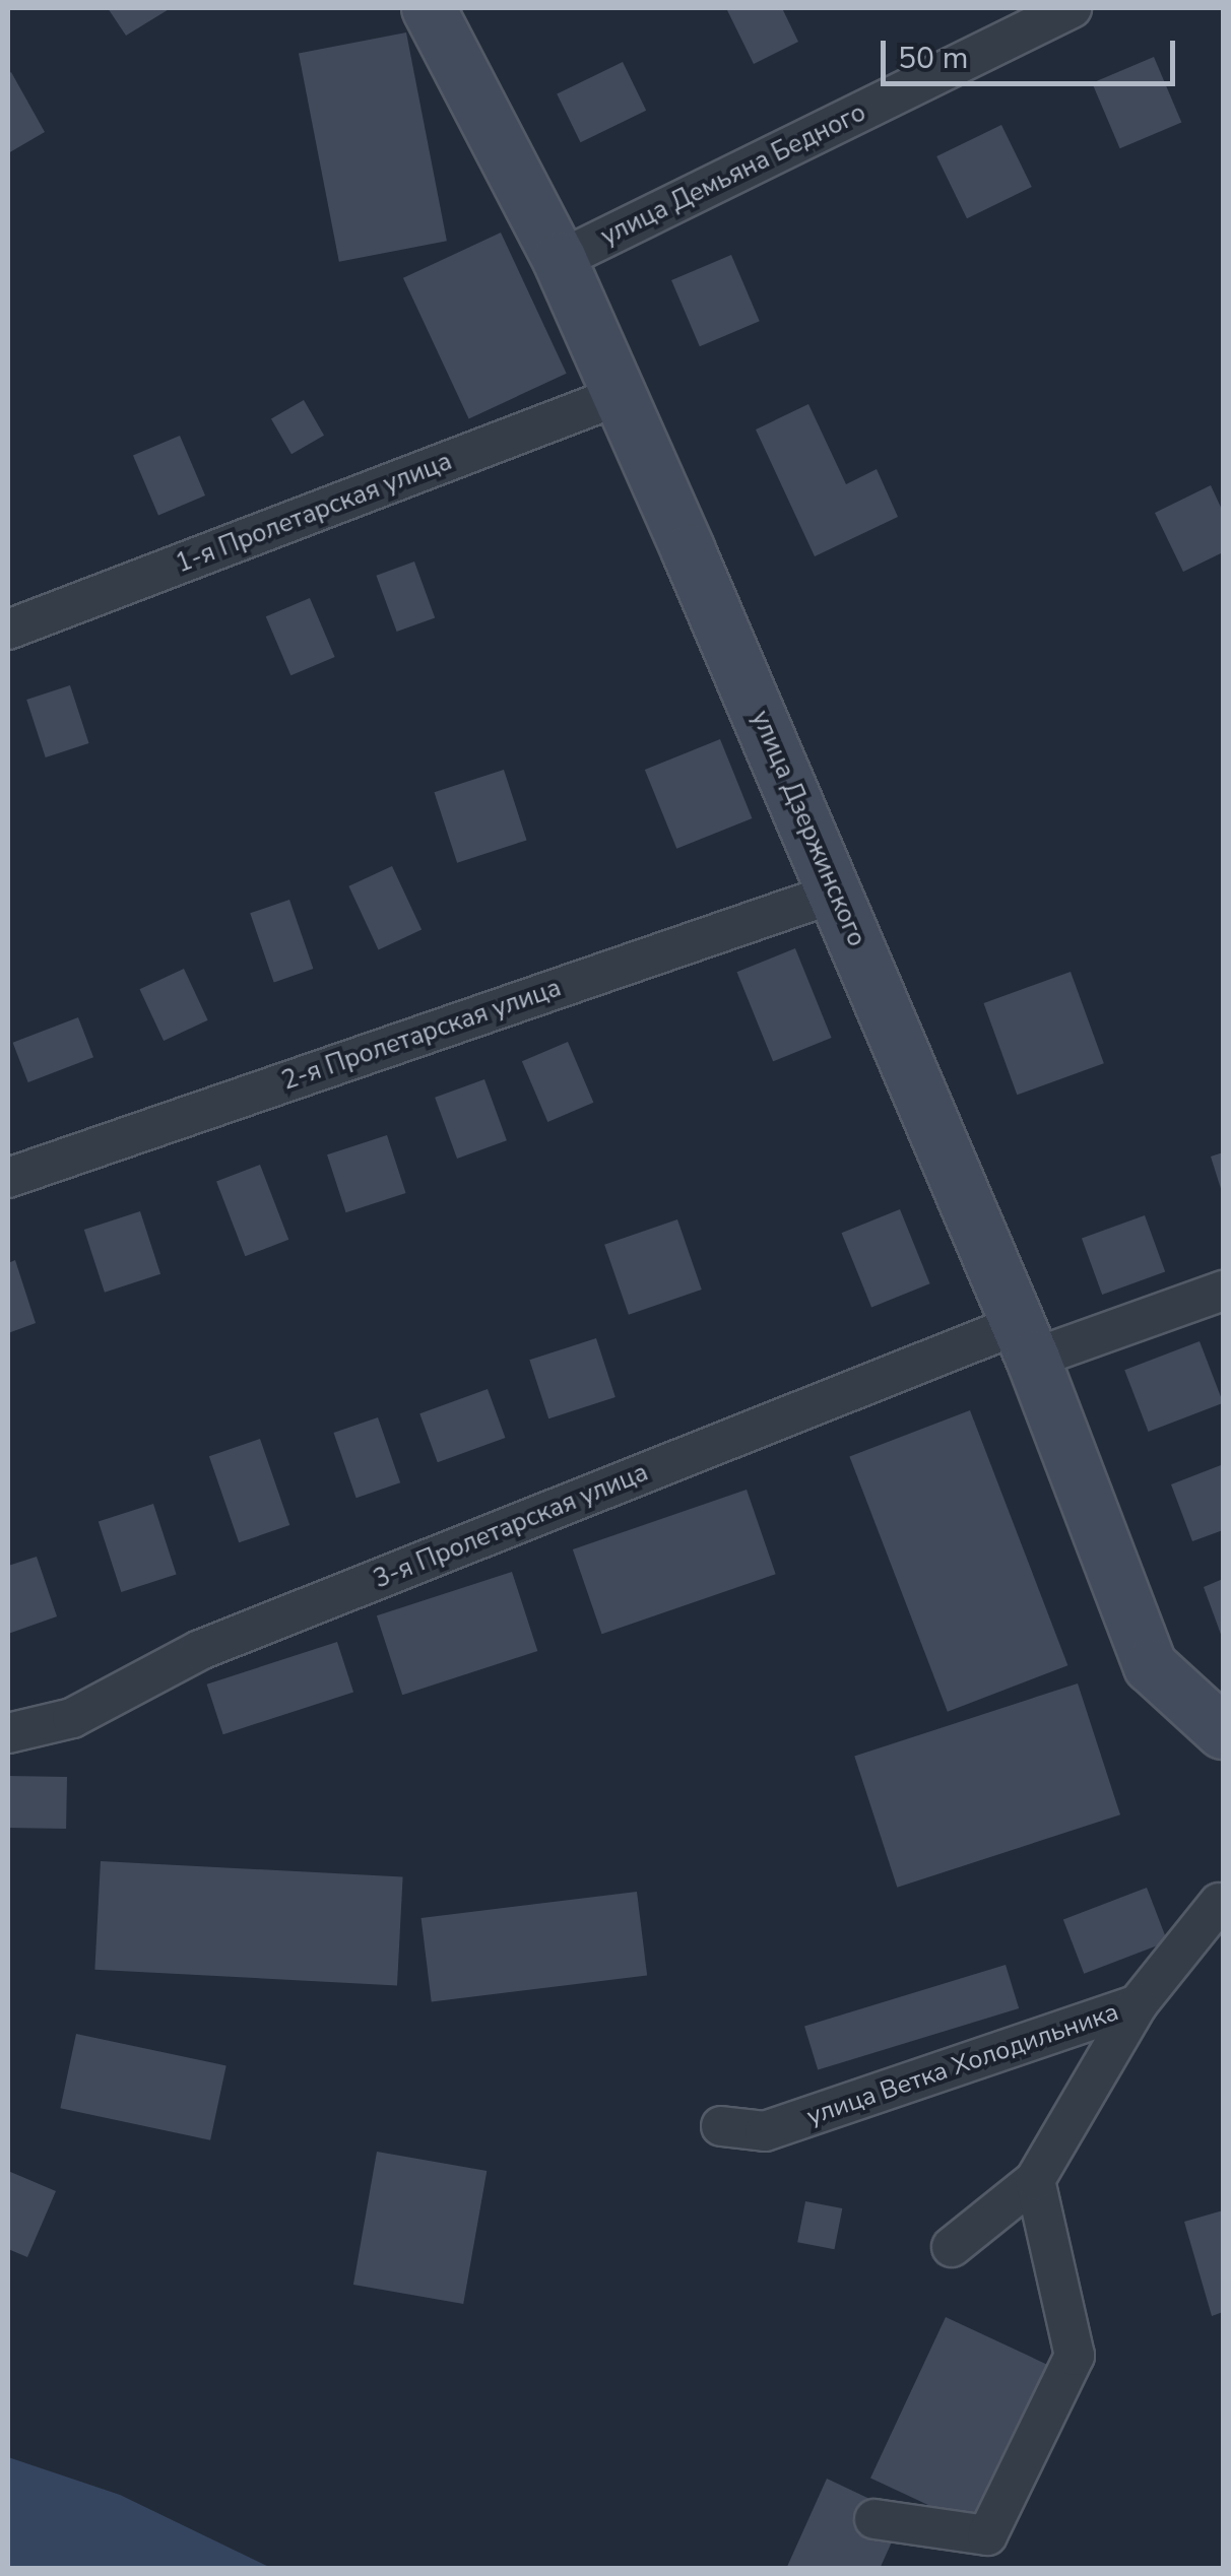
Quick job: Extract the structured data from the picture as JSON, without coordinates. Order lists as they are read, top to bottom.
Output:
{
  "streets": {
    "street": [
      "улица Демьяна Бедного",
      "1-я Пролетарская улица",
      "улица Дзержинского",
      "2-я Пролетарская улица",
      "3-я Пролетарская улица",
      "улица Ветка Холодильника"
    ]
  },
  "crossings": [
    ["улица Демьяна Бедного", "улица Дзержинского"],
    ["1-я Пролетарская улица", "улица Дзержинского"],
    ["улица Дзержинского", "2-я Пролетарская улица"],
    ["улица Дзержинского", "3-я Пролетарская улица"]
  ],
  "scale_bar": "50 m"
}
